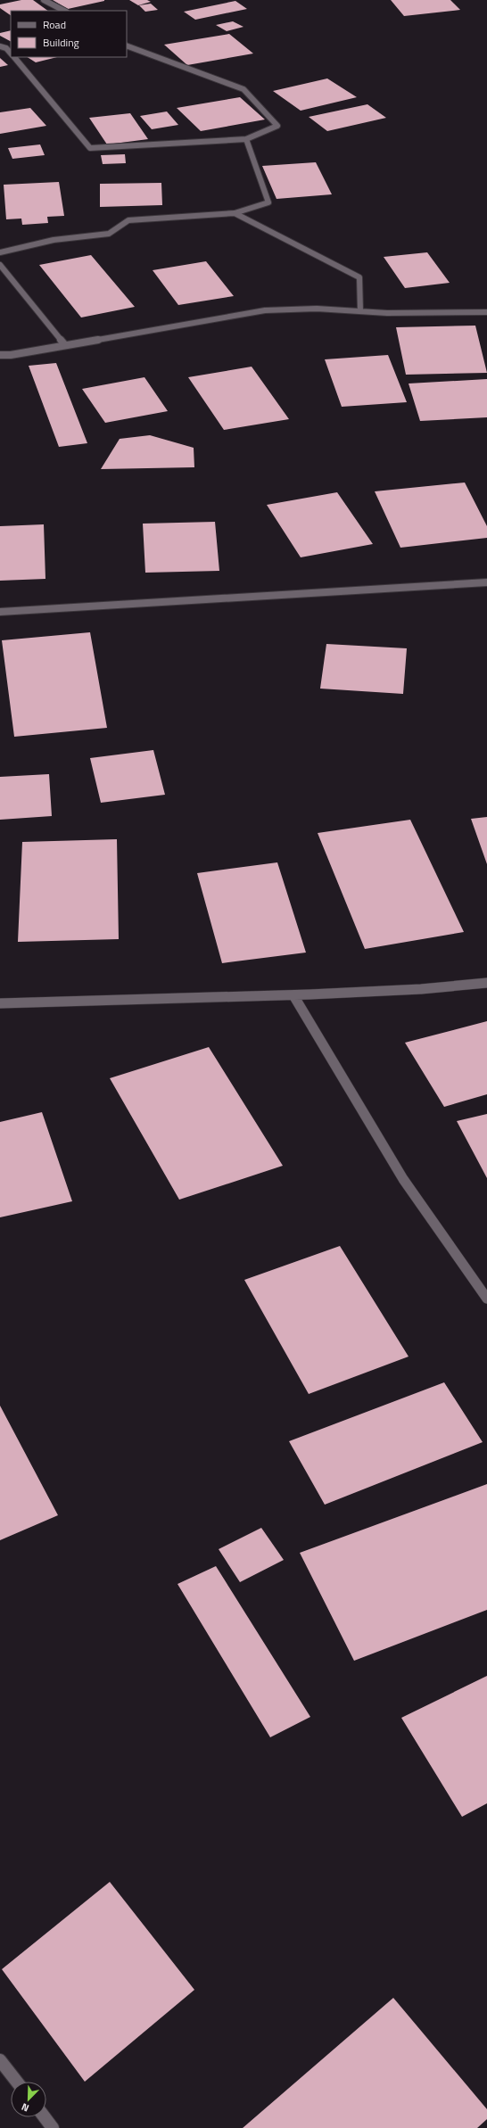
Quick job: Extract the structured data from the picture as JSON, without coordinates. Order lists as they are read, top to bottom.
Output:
{
  "legend": ["Road", "Building"],
  "north": "bottom left"
}
